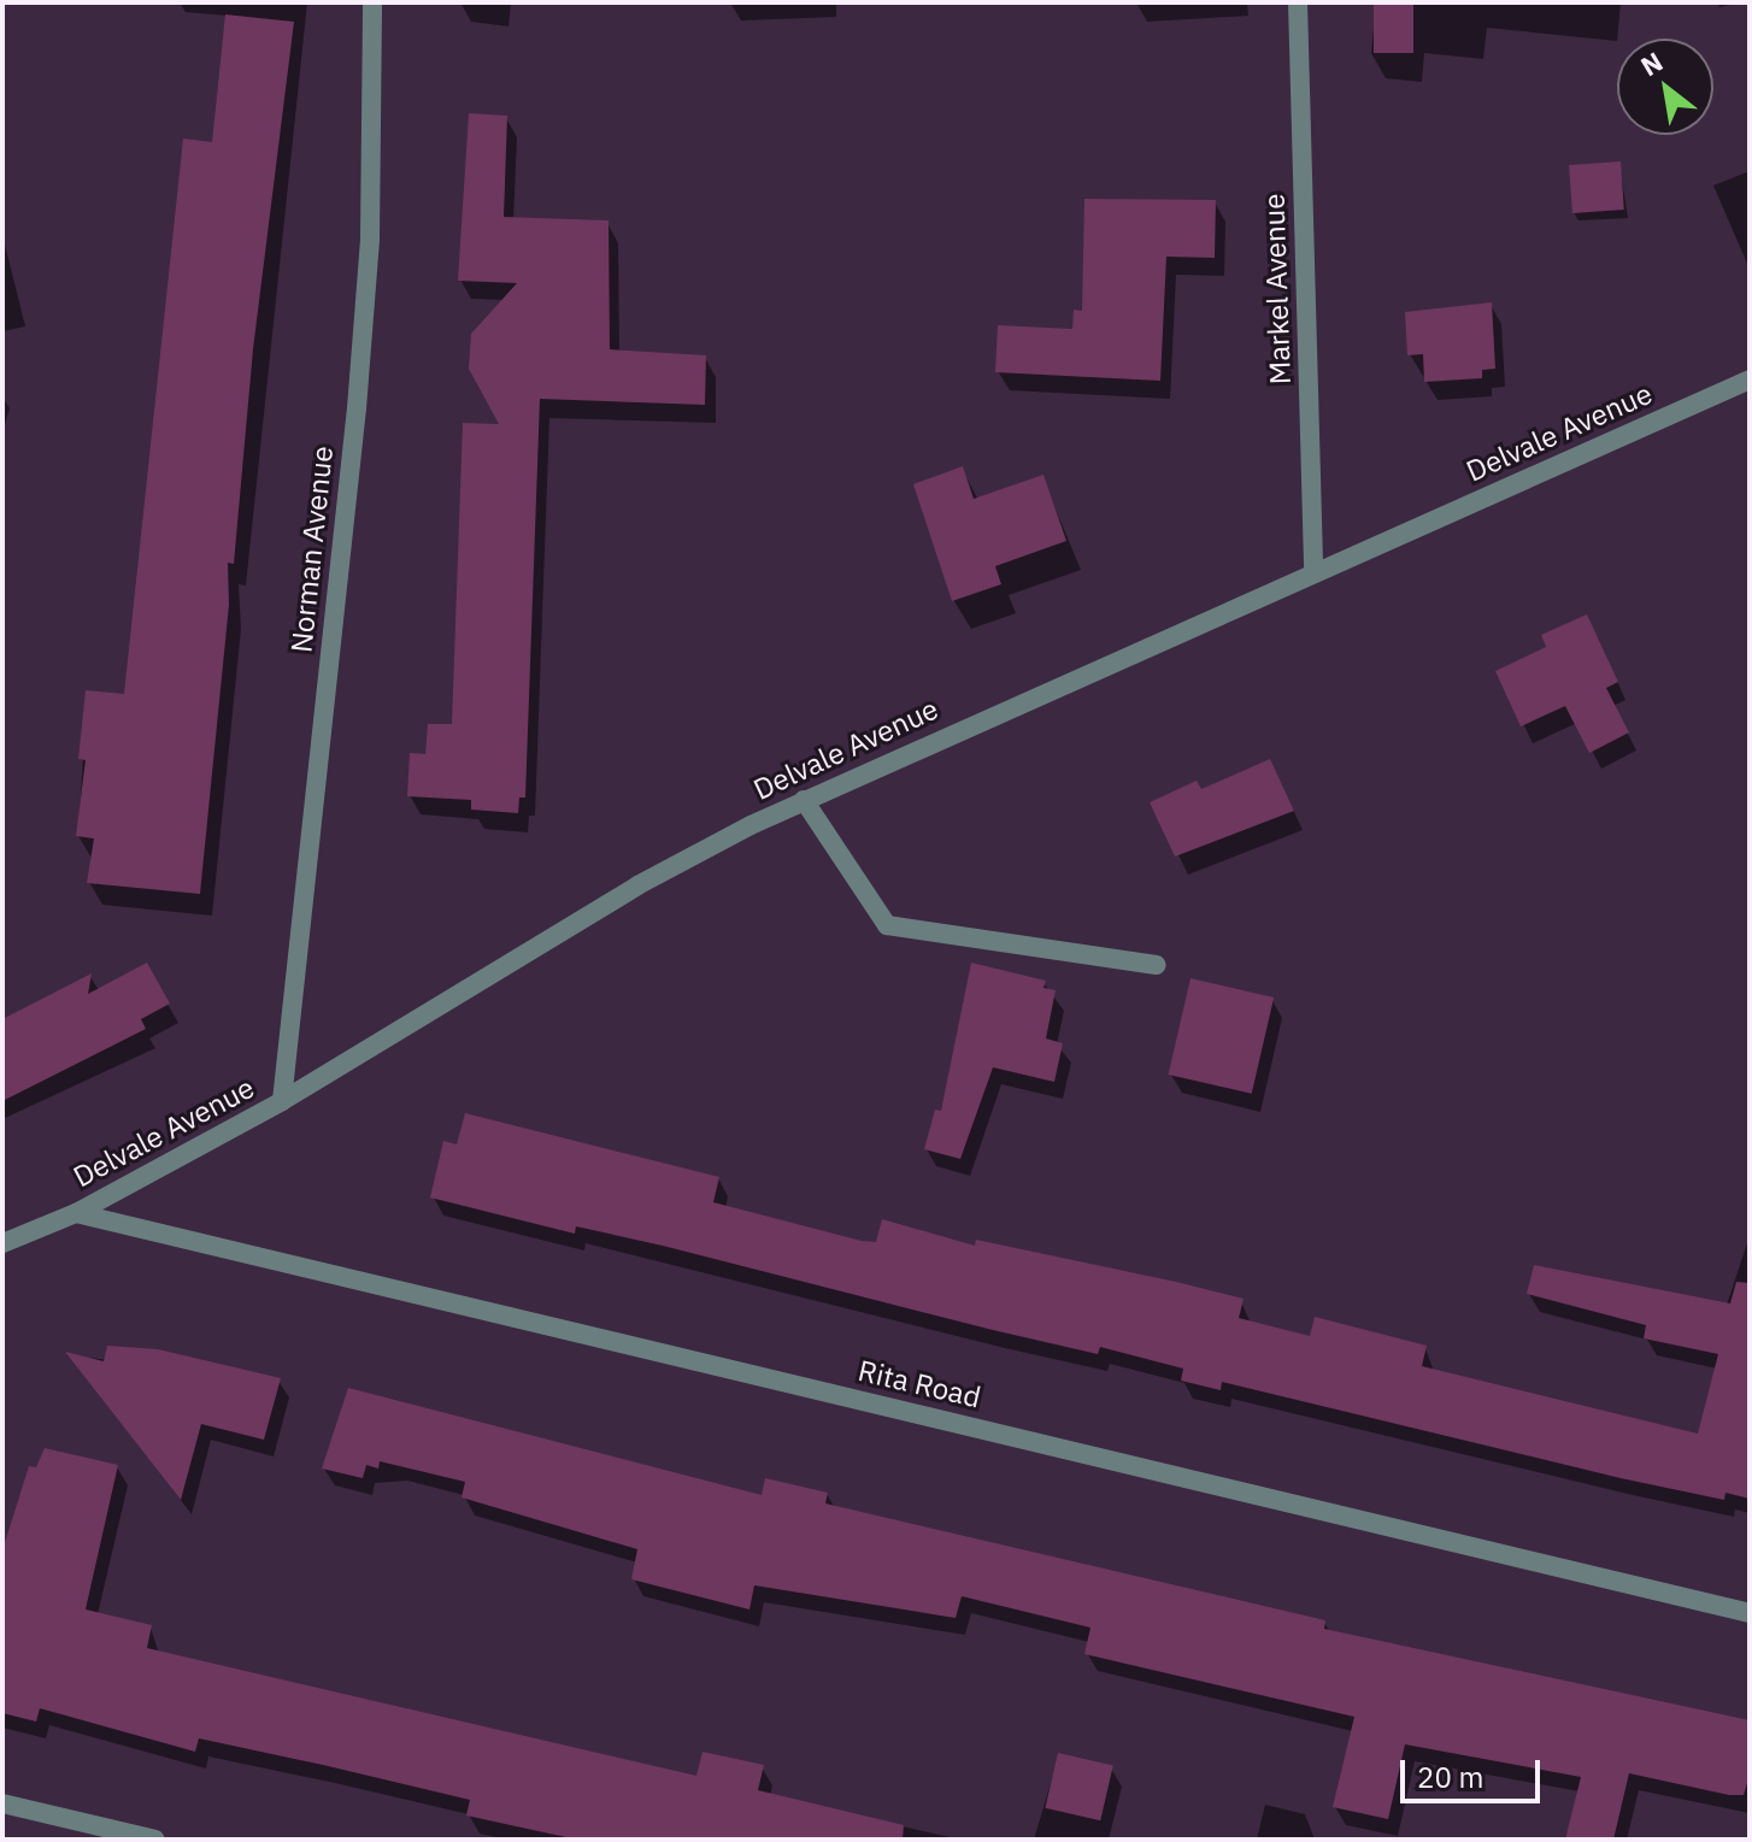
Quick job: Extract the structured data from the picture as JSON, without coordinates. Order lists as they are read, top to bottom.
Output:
{
  "streets": {
    "street": [
      "Markel Avenue",
      "Delvale Avenue",
      "Norman Avenue",
      "Rita Road"
    ]
  },
  "crossings": [
    ["Markel Avenue", "Delvale Avenue"],
    ["Delvale Avenue", "Norman Avenue"],
    ["Delvale Avenue", "Rita Road"]
  ],
  "scale_bar": "20 m",
  "north": "top left"
}
